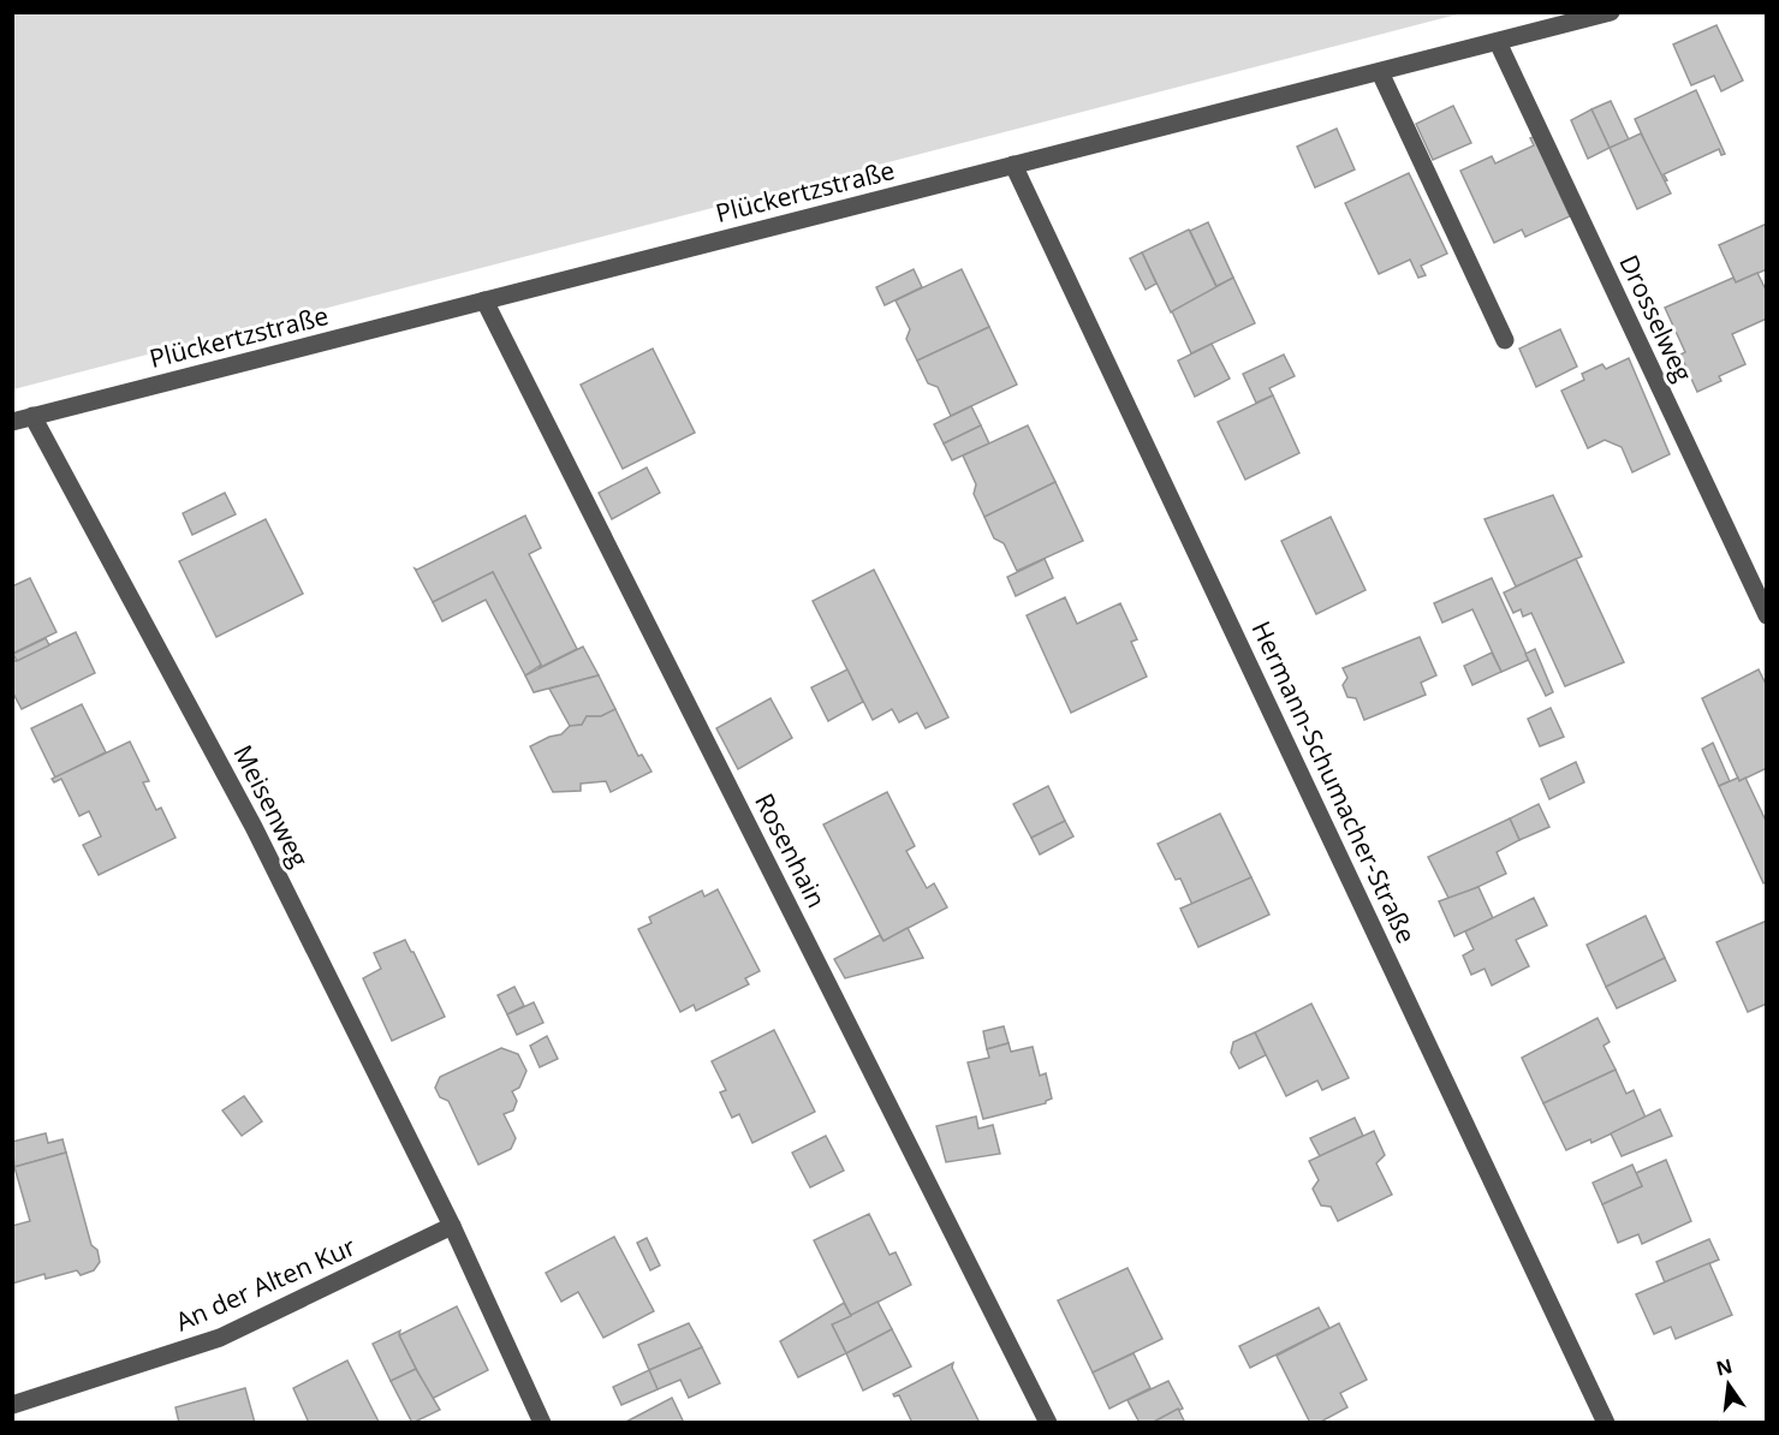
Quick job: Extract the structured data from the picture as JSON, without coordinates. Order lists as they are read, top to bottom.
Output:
{
  "streets": {
    "street": [
      "Plückertzstraße",
      "Drosselweg",
      "Hermann-Schumacher-Straße",
      "Meisenweg",
      "Rosenhain",
      "An der Alten Kur"
    ]
  },
  "crossings": [
    ["Plückertzstraße", "Drosselweg"],
    ["Plückertzstraße", "Hermann-Schumacher-Straße"],
    ["Plückertzstraße", "Meisenweg"],
    ["Plückertzstraße", "Rosenhain"],
    ["Meisenweg", "An der Alten Kur"]
  ],
  "north": "top"
}
